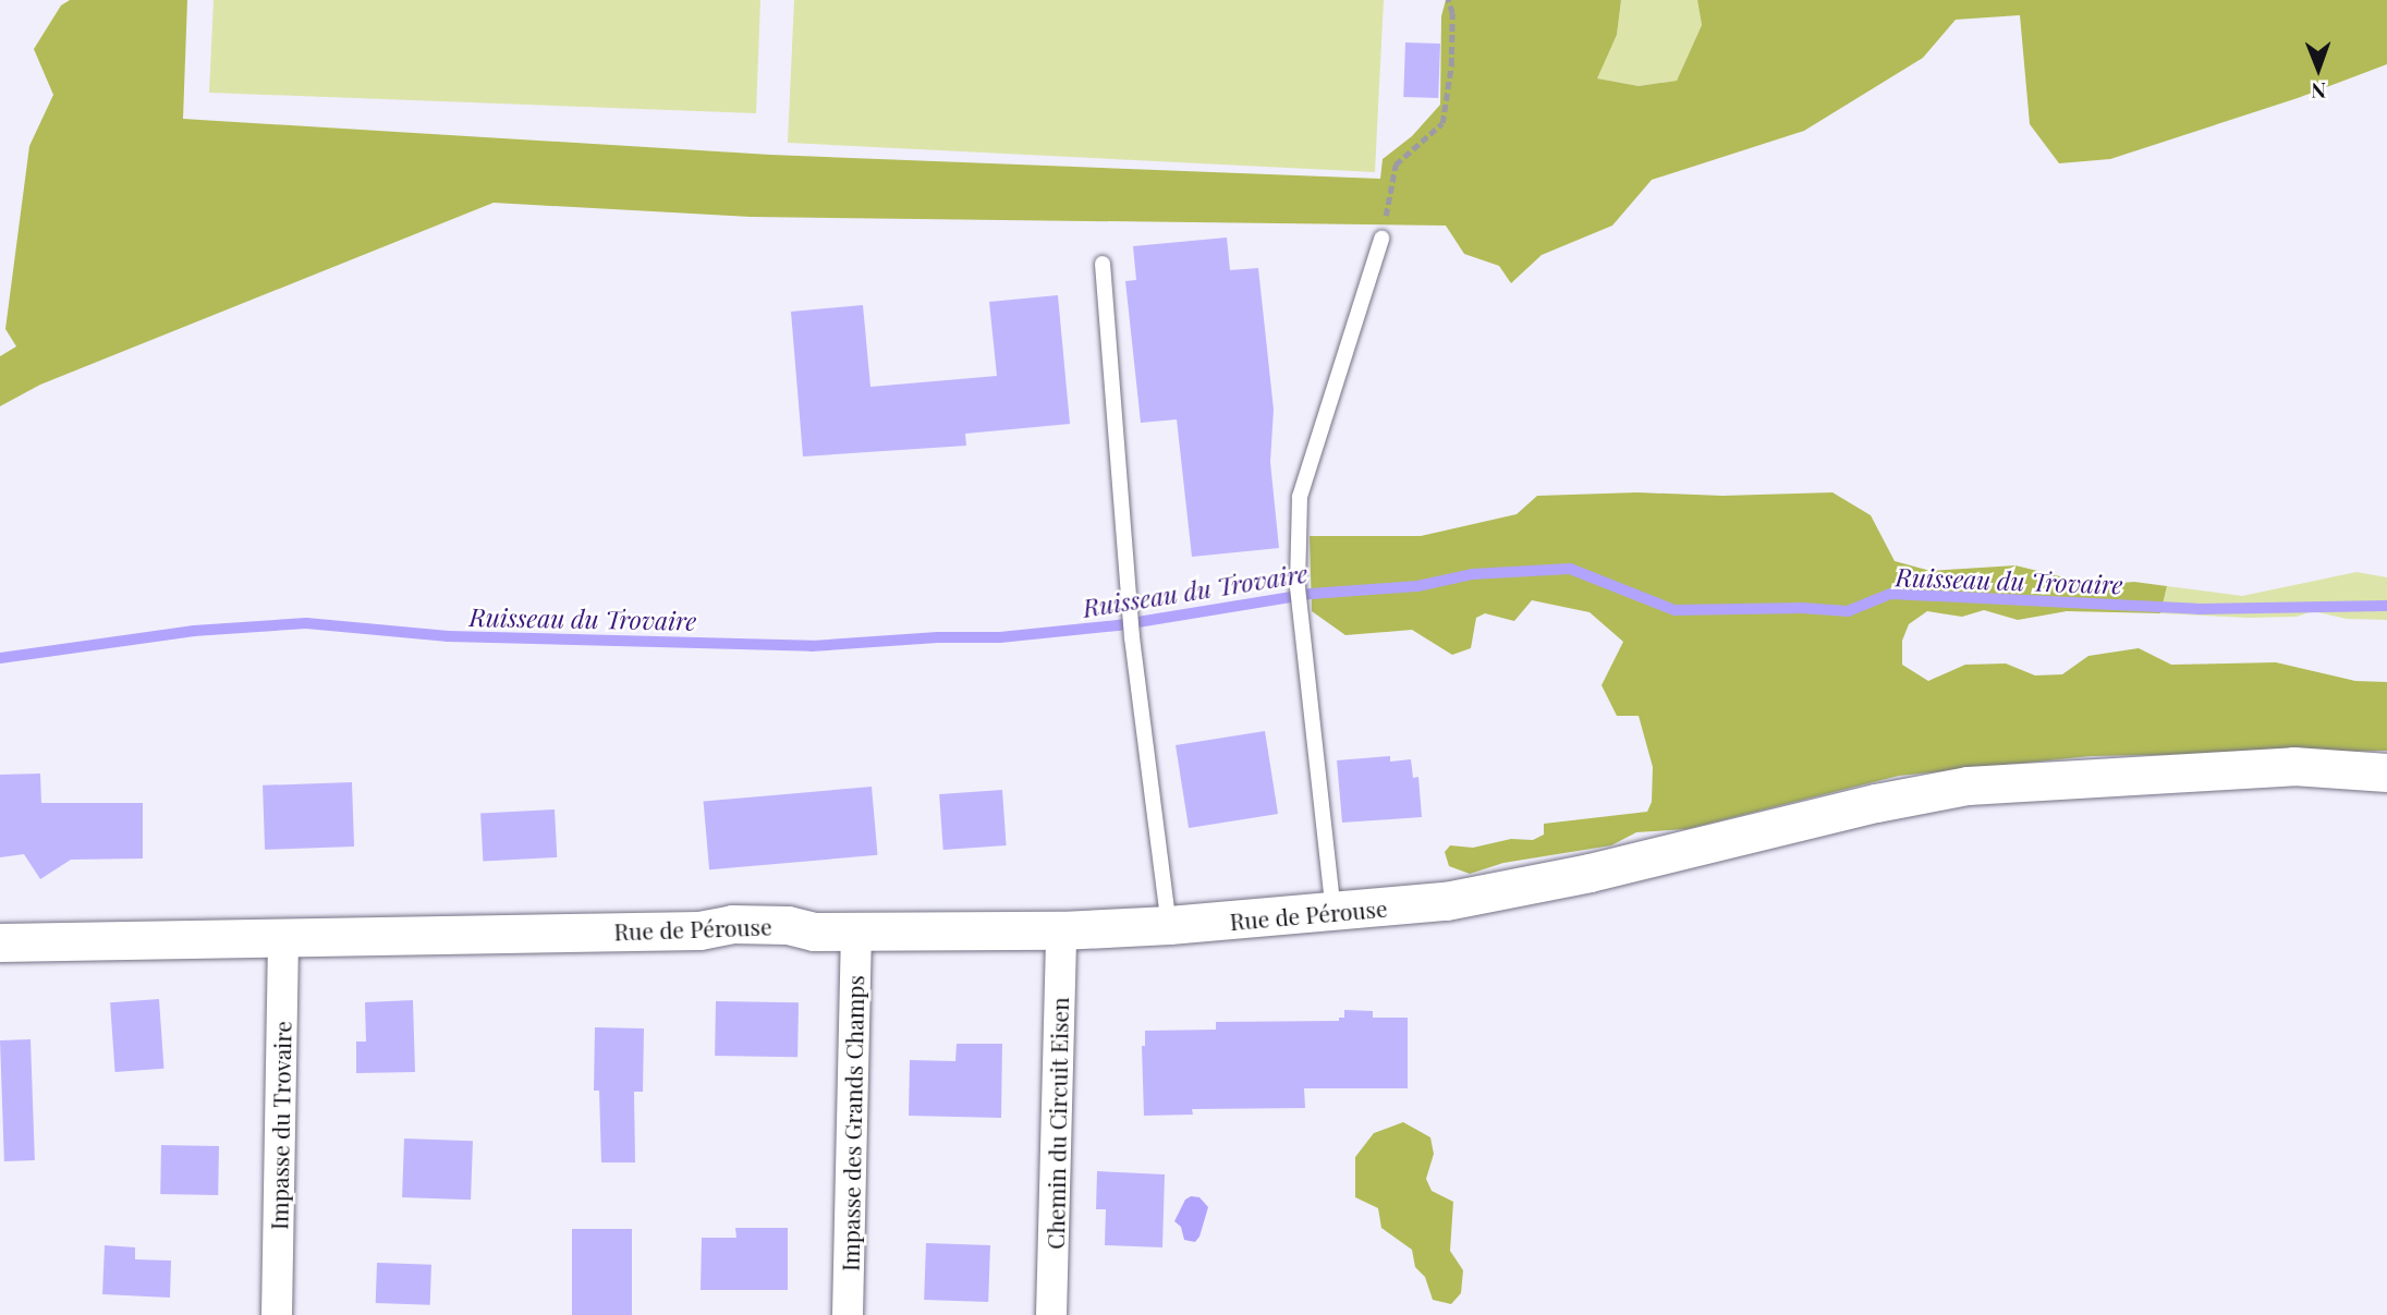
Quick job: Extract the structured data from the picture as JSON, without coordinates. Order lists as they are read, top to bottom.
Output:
{
  "streets": {
    "street": [
      "Rue de Pérouse",
      "Impasse des Grands Champs",
      "Chemin du Circuit Eisen",
      "Impasse du Trovaire"
    ]
  },
  "crossings": [
    ["Rue de Pérouse", "Impasse des Grands Champs"],
    ["Rue de Pérouse", "Chemin du Circuit Eisen"],
    ["Rue de Pérouse", "Impasse du Trovaire"]
  ],
  "water": ["Ruisseau du Trovaire"],
  "north": "bottom"
}
